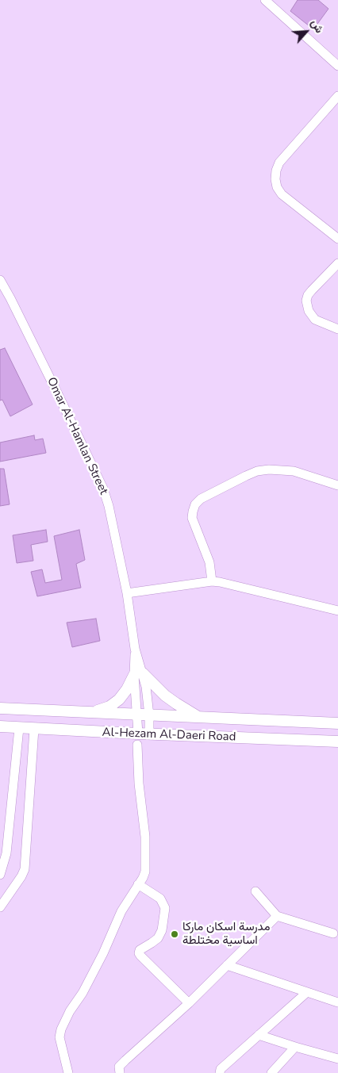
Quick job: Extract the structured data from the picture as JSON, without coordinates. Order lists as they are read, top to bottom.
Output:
{
  "streets": {
    "main road": ["Al-Hezam Al-Daeri Road"],
    "street": ["Omar Al-Hamlan Street"]
  },
  "crossings": [
    ["Omar Al-Hamlan Street", "Al-Hezam Al-Daeri Road"]
  ],
  "places": ["مدرسة اسكان ماركا اساسية مختلطة"],
  "north": "top right"
}
